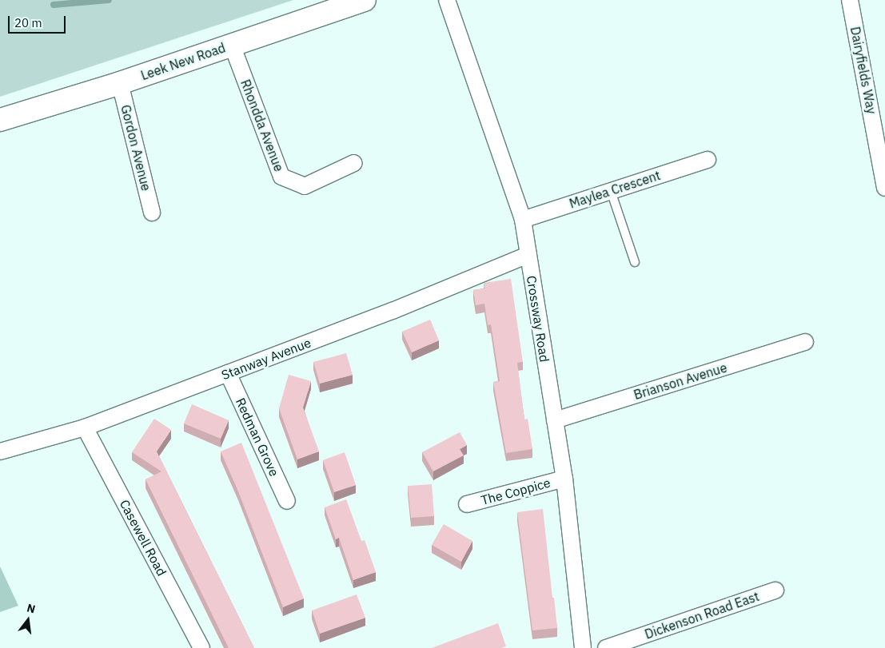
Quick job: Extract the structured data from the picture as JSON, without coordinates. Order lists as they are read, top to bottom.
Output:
{
  "streets": {
    "highway": ["Leek New Road"],
    "street": [
      "Dairyfields Way",
      "Rhondda Avenue",
      "Gordon Avenue",
      "Maylea Crescent",
      "Crossway Road",
      "Stanway Avenue",
      "Brianson Avenue",
      "Redman Grove",
      "The Coppice",
      "Casewell Road",
      "Dickenson Road East"
    ]
  },
  "crossings": [
    ["Leek New Road", "Rhondda Avenue"],
    ["Leek New Road", "Gordon Avenue"],
    ["Maylea Crescent", "Crossway Road"],
    ["Crossway Road", "Stanway Avenue"],
    ["Crossway Road", "Brianson Avenue"],
    ["Crossway Road", "The Coppice"],
    ["Stanway Avenue", "Redman Grove"],
    ["Stanway Avenue", "Casewell Road"]
  ],
  "scale_bar": "20 m",
  "north": "top"
}
